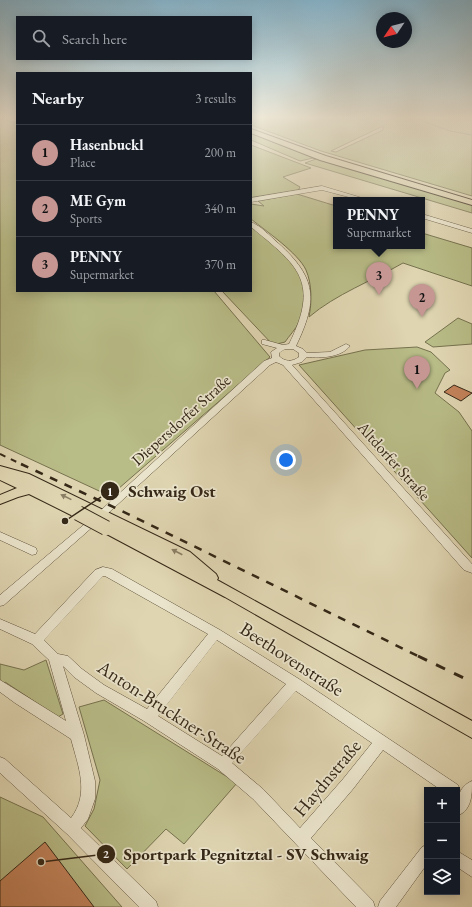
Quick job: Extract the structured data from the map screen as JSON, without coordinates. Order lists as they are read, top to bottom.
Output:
{
  "streets": {
    "street": [
      "Diepersdorfer Straße",
      "Altdorfer Straße",
      "Beethovenstraße",
      "Anton-Bruckner-Straße",
      "Haydnstraße"
    ]
  },
  "crossings": [
    ["Diepersdorfer Straße", "Altdorfer Straße"],
    ["Beethovenstraße", "Haydnstraße"],
    ["Anton-Bruckner-Straße", "Haydnstraße"]
  ],
  "places": ["Schwaig Ost", "Sportpark Pegnitztal - SV Schwaig"],
  "north": "bottom left",
  "page": {
    "search": "Search here",
    "heading": ["Nearby", "3 results"],
    "list": [
      {
        "mark": "1",
        "name": "Hasenbuckl",
        "note": "Place",
        "value": "200 m"
      },
      {
        "mark": "2",
        "name": "ME Gym",
        "note": "Sports",
        "value": "340 m"
      },
      {
        "mark": "3",
        "name": "PENNY",
        "note": "Supermarket",
        "value": "370 m"
      }
    ],
    "popup": ["PENNY", "Supermarket"],
    "pins": ["3", "2", "1"],
    "map_buttons": ["+", "−"]
  }
}
